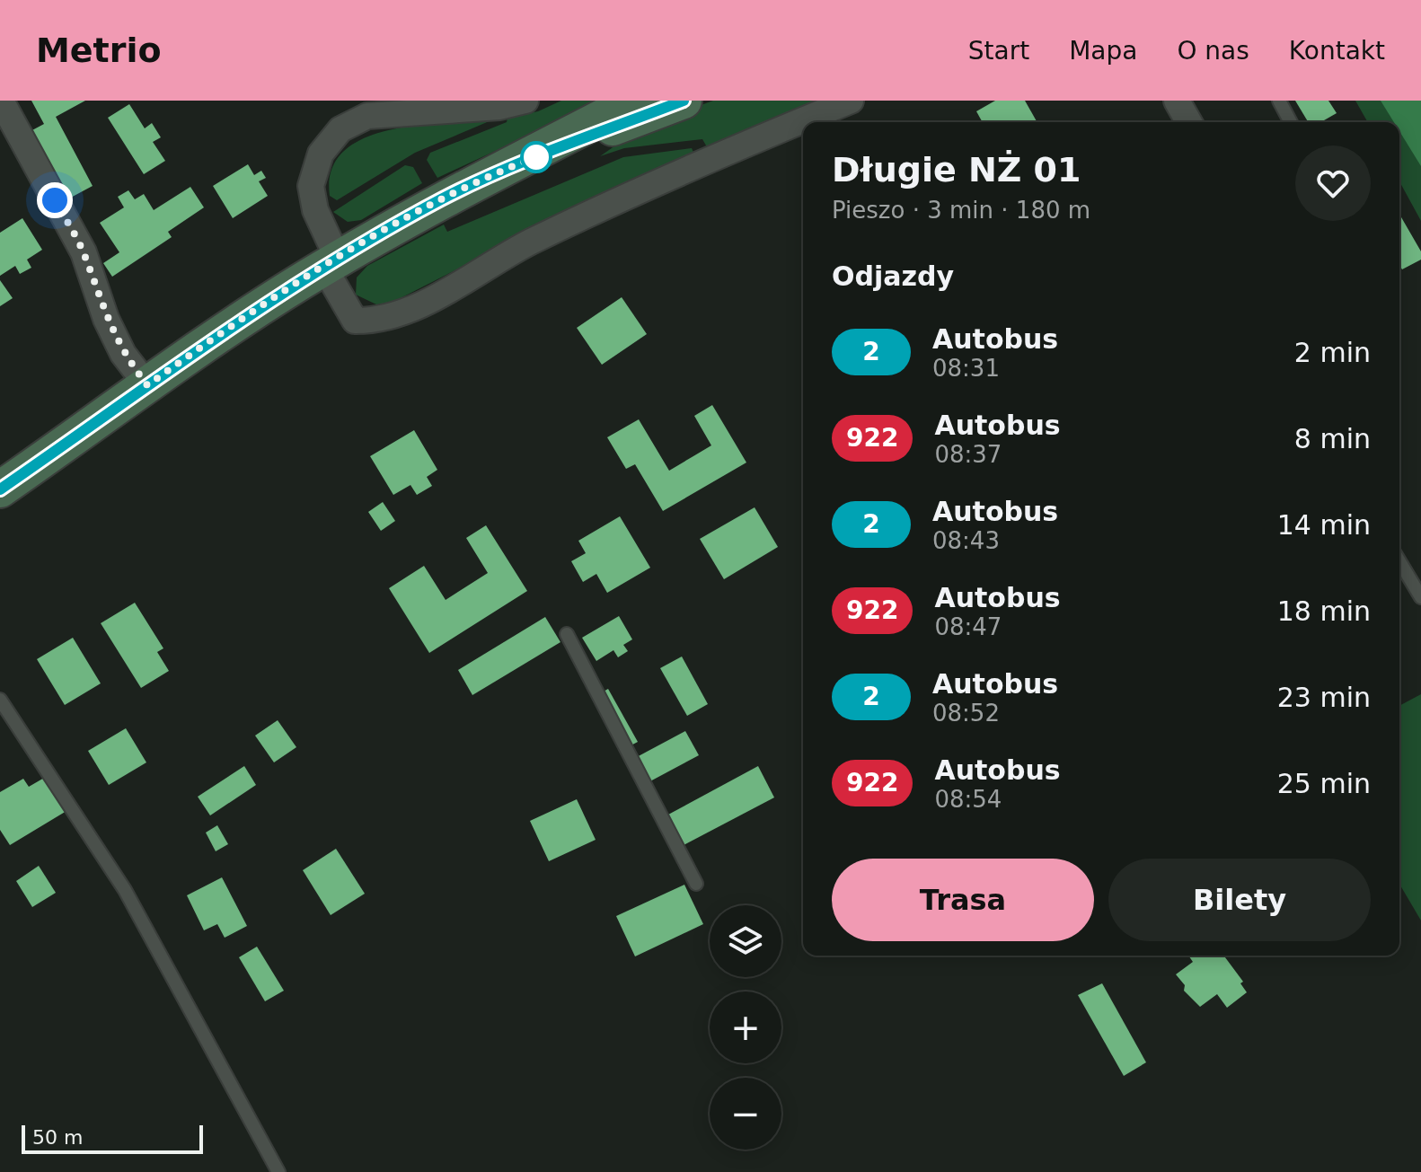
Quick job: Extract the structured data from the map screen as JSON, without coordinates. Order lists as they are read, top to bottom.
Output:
{
  "lines": ["bus line 2"],
  "scale_bar": "50 m",
  "page": {
    "header": "Metrio",
    "nav": [
      "Start",
      "Mapa",
      "O nas",
      "Kontakt"
    ],
    "heading": [
      ["Długie NŻ 01", "Pieszo · 3 min · 180 m"],
      "Odjazdy"
    ],
    "list": [
      {
        "mark": "2",
        "name": "Autobus",
        "note": "08:31",
        "value": "2 min"
      },
      {
        "mark": "922",
        "name": "Autobus",
        "note": "08:37",
        "value": "8 min"
      },
      {
        "mark": "2",
        "name": "Autobus",
        "note": "08:43",
        "value": "14 min"
      },
      {
        "mark": "922",
        "name": "Autobus",
        "note": "08:47",
        "value": "18 min"
      },
      {
        "mark": "2",
        "name": "Autobus",
        "note": "08:52",
        "value": "23 min"
      },
      {
        "mark": "922",
        "name": "Autobus",
        "note": "08:54",
        "value": "25 min"
      }
    ],
    "buttons": ["Trasa", "Bilety"],
    "map_buttons": ["+", "−"],
    "scale": "50 m"
  }
}
